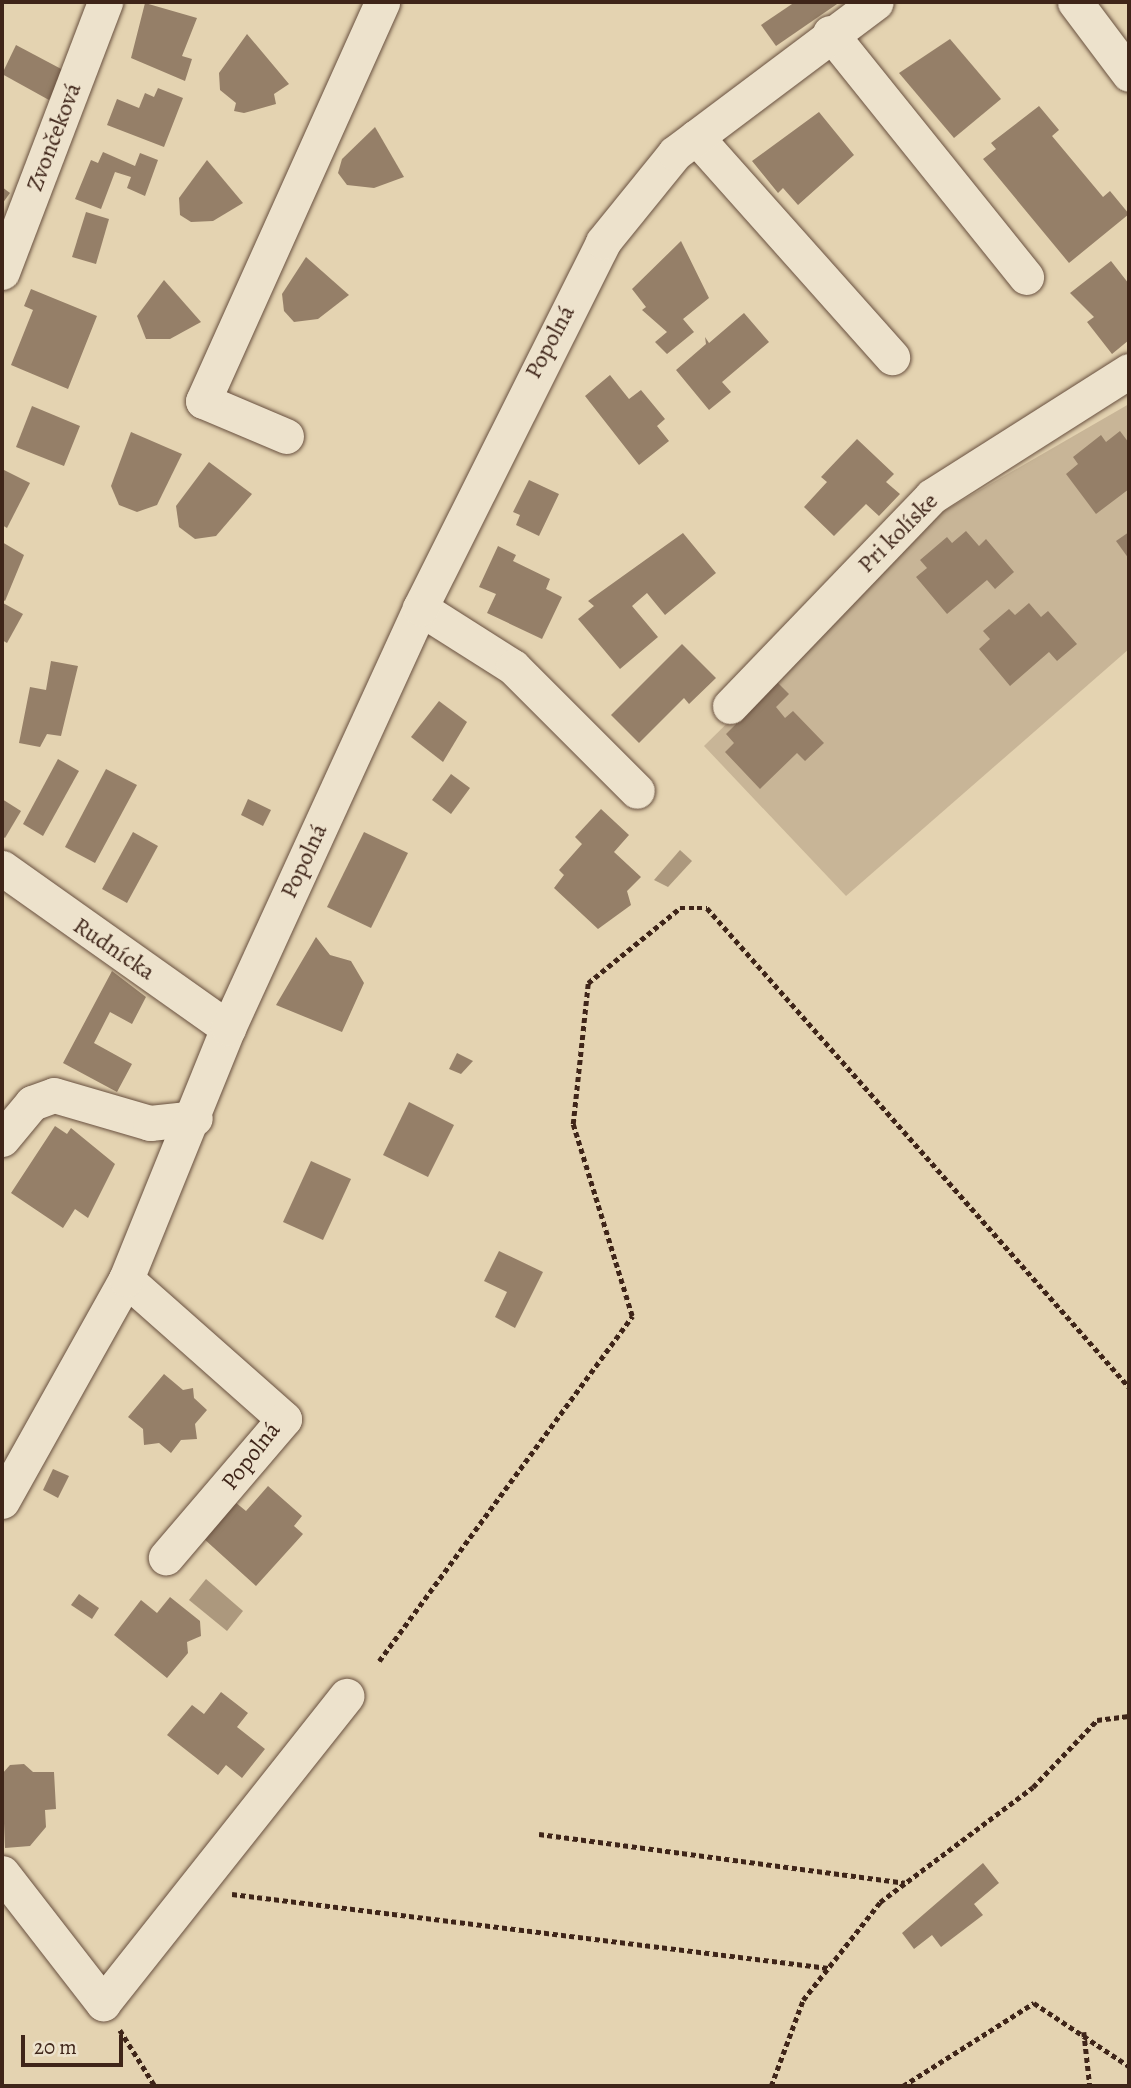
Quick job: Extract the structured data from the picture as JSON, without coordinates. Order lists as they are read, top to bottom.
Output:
{
  "streets": {
    "street": [
      "Zvončeková",
      "Popolná",
      "Pri kolíske",
      "Rudnícka"
    ]
  },
  "crossings": [
    ["Popolná", "Rudnícka"]
  ],
  "scale_bar": "20 m"
}
